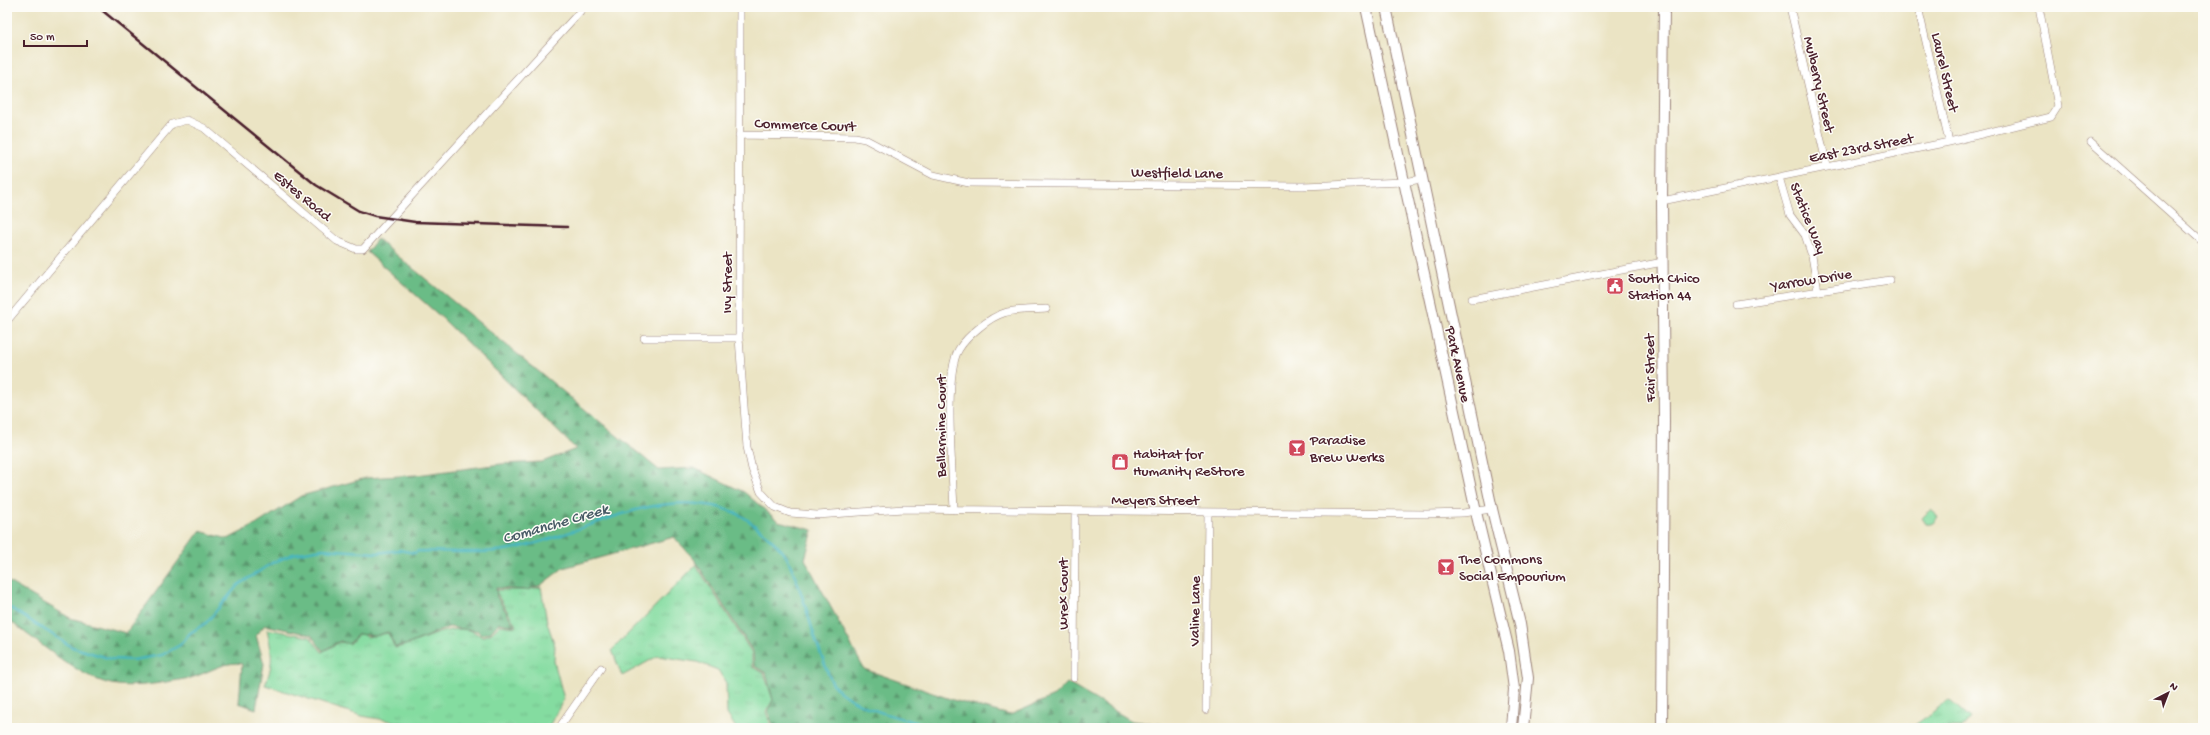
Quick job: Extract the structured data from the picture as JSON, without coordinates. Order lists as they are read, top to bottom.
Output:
{
  "streets": {
    "main road": ["Park Avenue", "Fair Street"],
    "street": [
      "Laurel Street",
      "Mulberry Street",
      "Commerce Court",
      "East 23rd Street",
      "Westfield Lane",
      "Estes Road",
      "Statice Way",
      "Yarrow Drive",
      "Ivy Street",
      "Bellarmine Court",
      "Meyers Street",
      "Wrex Court",
      "Valine Lane"
    ]
  },
  "crossings": [
    ["Laurel Street", "East 23rd Street"],
    ["Mulberry Street", "East 23rd Street"],
    ["Commerce Court", "Westfield Lane"],
    ["Commerce Court", "Ivy Street"],
    ["East 23rd Street", "Statice Way"],
    ["East 23rd Street", "Fair Street"],
    ["Westfield Lane", "Park Avenue"],
    ["Statice Way", "Yarrow Drive"],
    ["Ivy Street", "Meyers Street"],
    ["Park Avenue", "Meyers Street"],
    ["Bellarmine Court", "Meyers Street"],
    ["Meyers Street", "Wrex Court"],
    ["Meyers Street", "Valine Lane"]
  ],
  "water": ["Comanche Creek"],
  "places": {
    "public building": ["South Chico Station 44"],
    "bar": ["Paradise Brew Werks", "The Commons Social Empourium"],
    "shop": ["Habitat for Humanity ReStore"]
  },
  "scale_bar": "50 m",
  "north": "top right"
}
